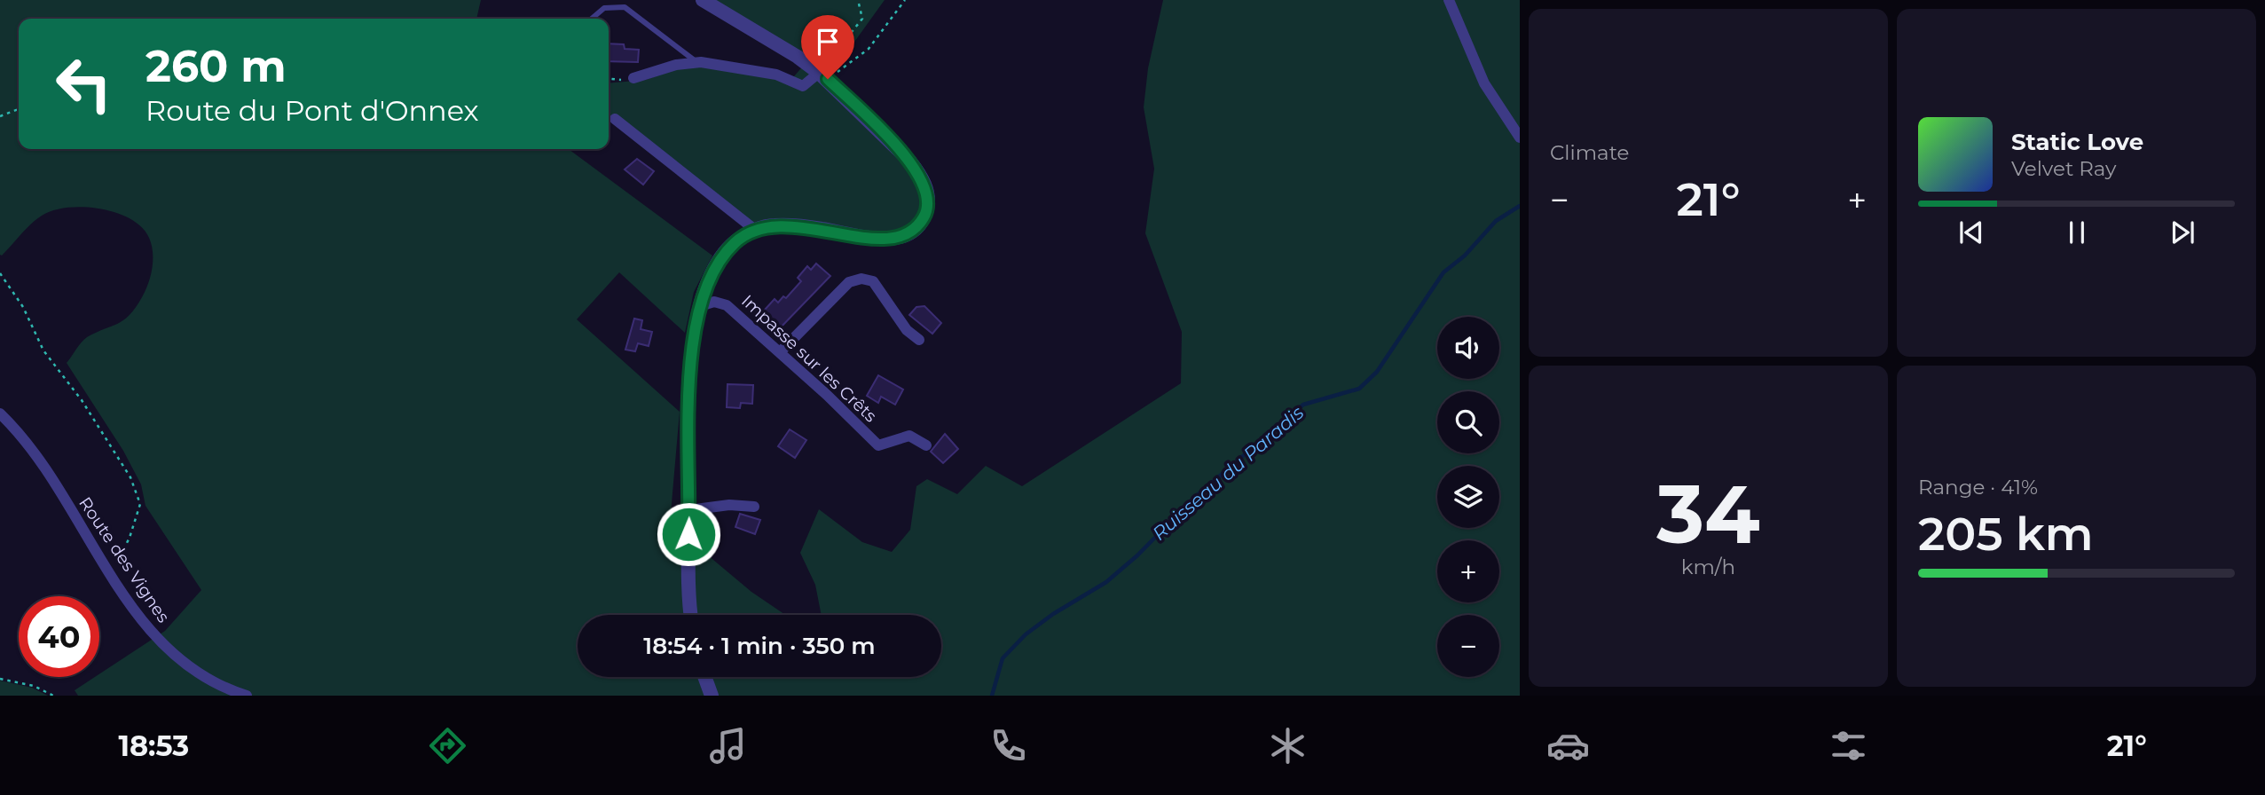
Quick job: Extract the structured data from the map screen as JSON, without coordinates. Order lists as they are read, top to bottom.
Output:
{
  "streets": {
    "street": ["Impasse sur les Crêts", "Route des Vignes"]
  },
  "water": ["Ruisseau du Paradis"],
  "page": {
    "tile": [
      "Climate",
      ["34", "km/h"],
      ["Range · 41%", "205 km"]
    ],
    "turn": ["260 m", "Route du Pont d'Onnex"],
    "song": ["Static Love", "Velvet Ray"],
    "heat": ["−", "21°", "+"],
    "map_buttons": ["+", "−"],
    "limit": "40",
    "trip": "18:54 · 1 min · 350 m",
    "tabs": ["18:53", "21°"]
  }
}
